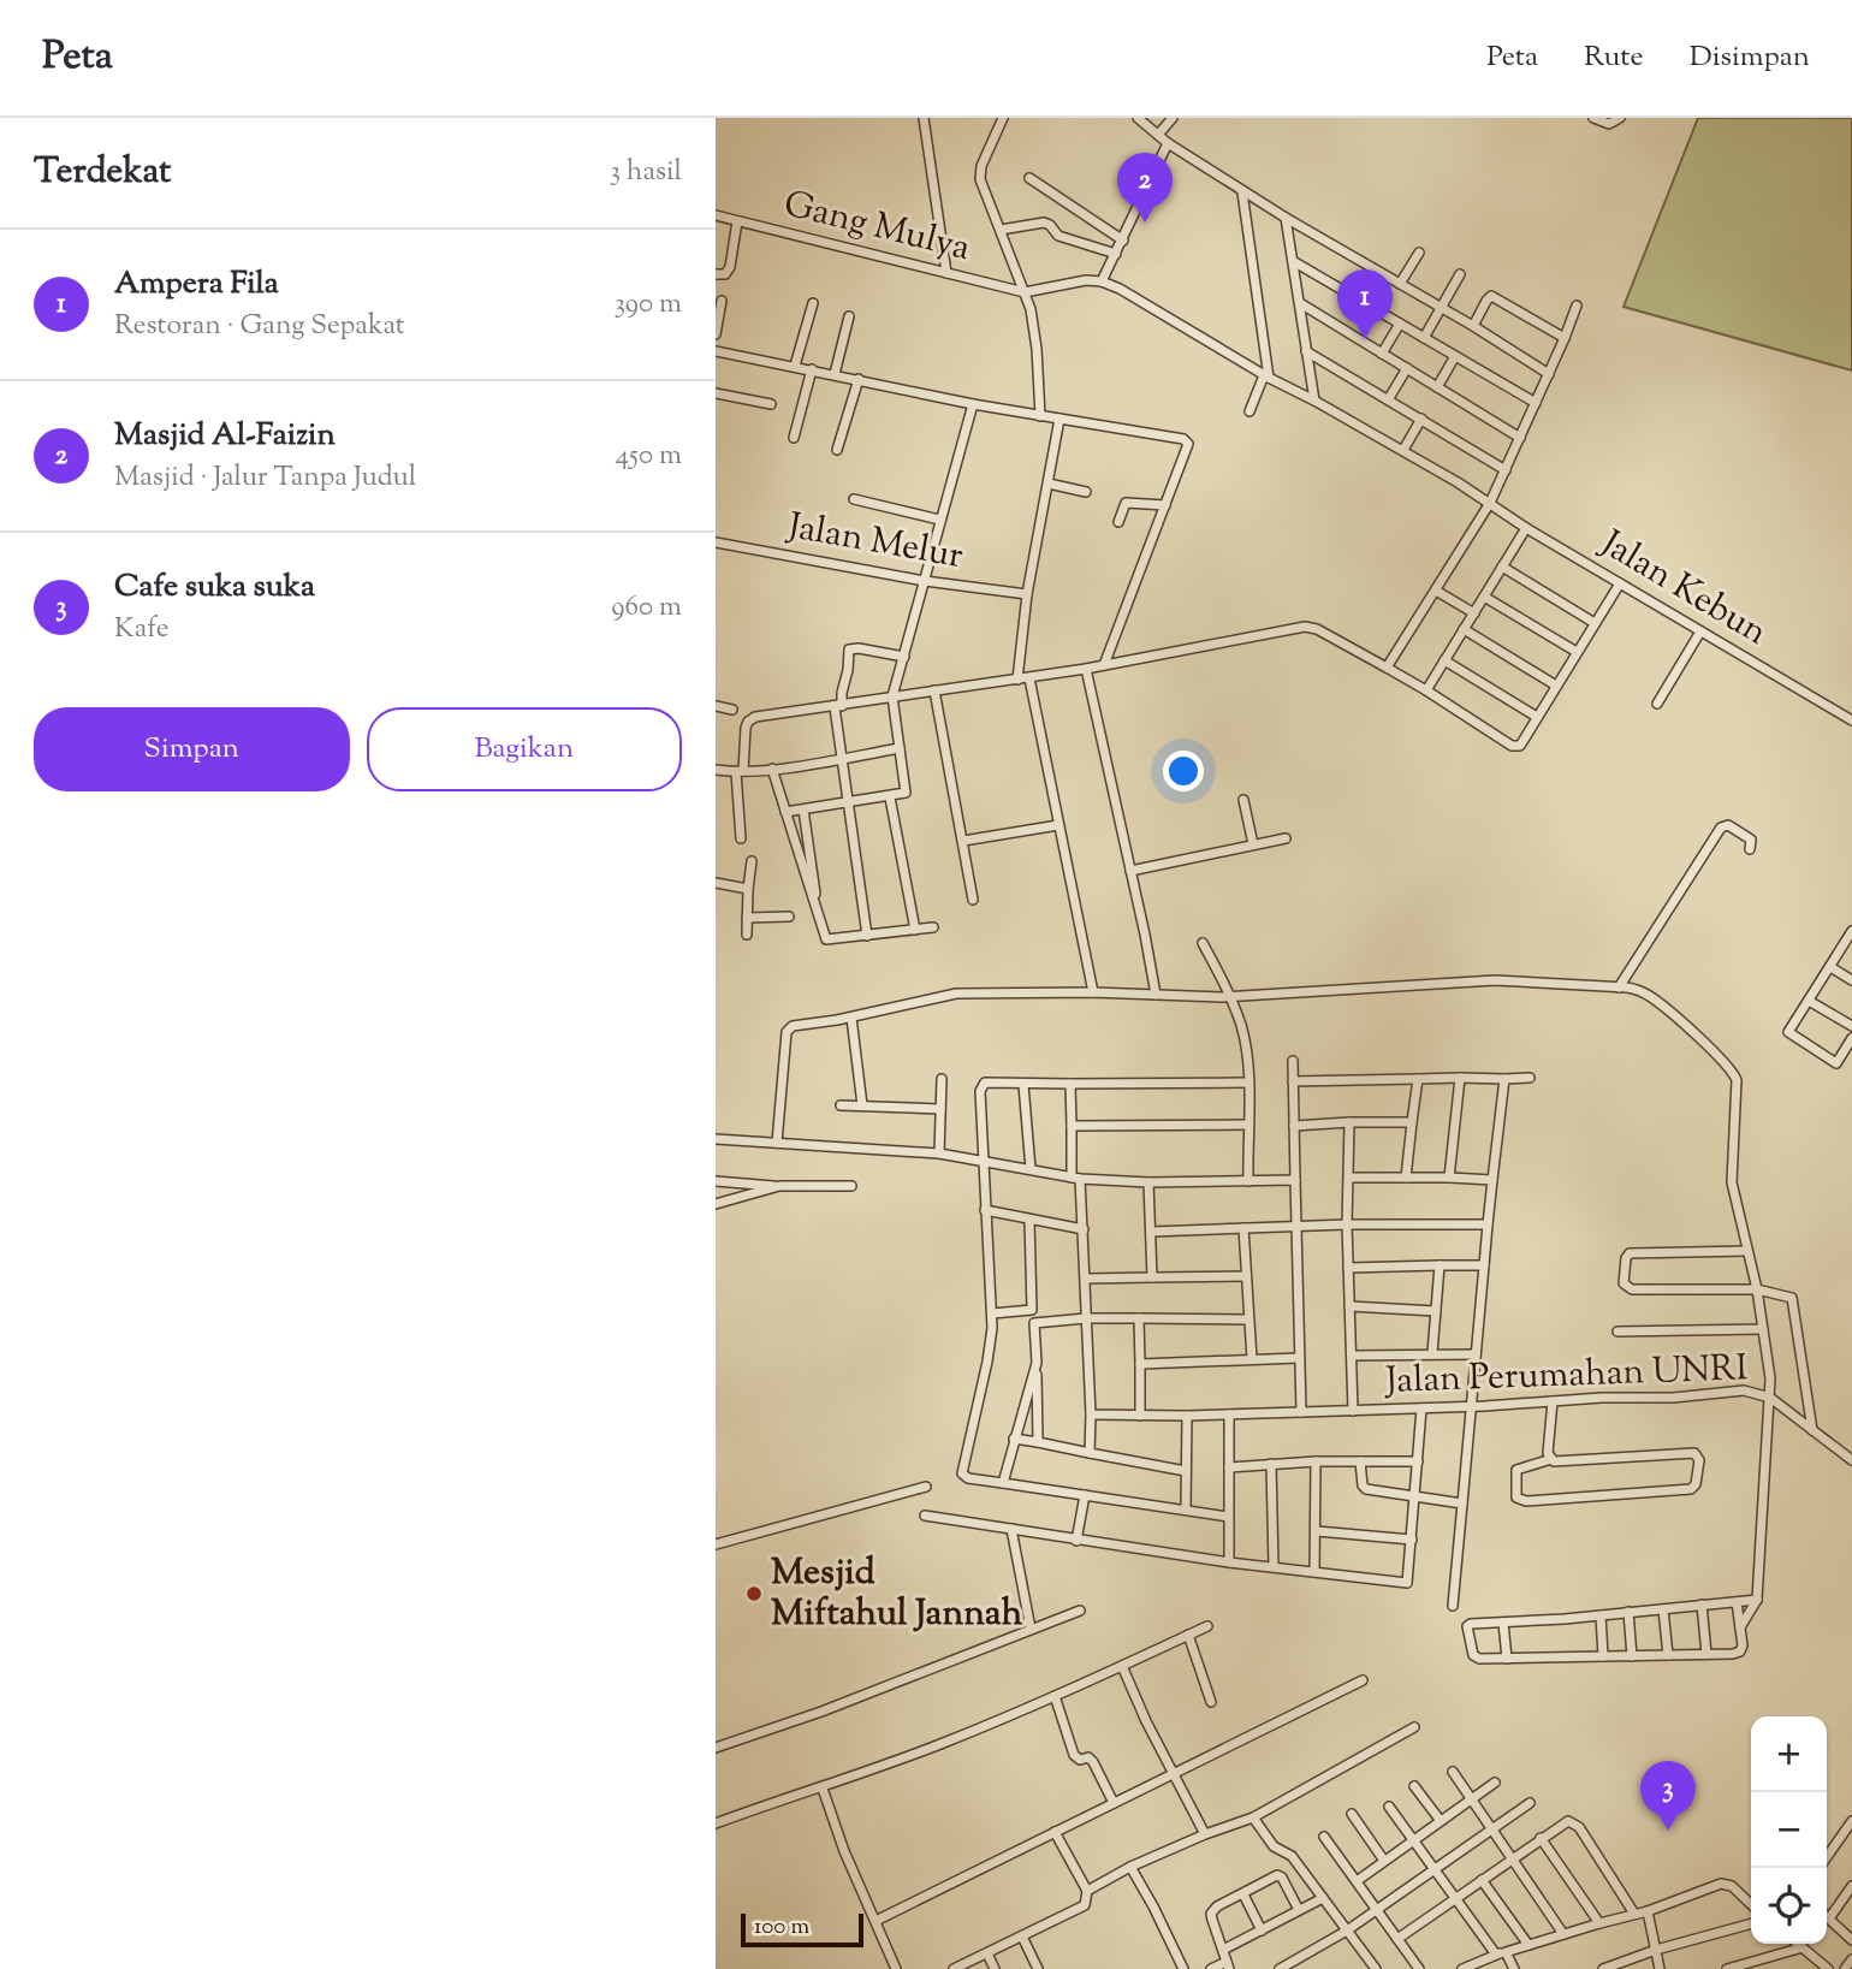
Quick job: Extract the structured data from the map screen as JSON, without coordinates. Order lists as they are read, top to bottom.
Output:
{
  "streets": {
    "street": [
      "Gang Mulya",
      "Jalan Melur",
      "Jalan Kebun",
      "Jalan Perumahan UNRI"
    ]
  },
  "places": ["Mesjid Miftahul Jannah"],
  "scale_bar": "100 m",
  "page": {
    "header": "Peta",
    "nav": ["Peta", "Rute", "Disimpan"],
    "heading": ["Terdekat", "3 hasil"],
    "pins": ["2", "1", "3"],
    "list": [
      {
        "mark": "1",
        "name": "Ampera Fila",
        "note": "Restoran · Gang Sepakat",
        "value": "390 m"
      },
      {
        "mark": "2",
        "name": "Masjid Al-Faizin",
        "note": "Masjid · Jalur Tanpa Judul",
        "value": "450 m"
      },
      {
        "mark": "3",
        "name": "Cafe suka suka",
        "note": "Kafe",
        "value": "960 m"
      }
    ],
    "buttons": ["Simpan", "Bagikan"],
    "map_buttons": ["+", "−"],
    "scale": "100 m"
  }
}
